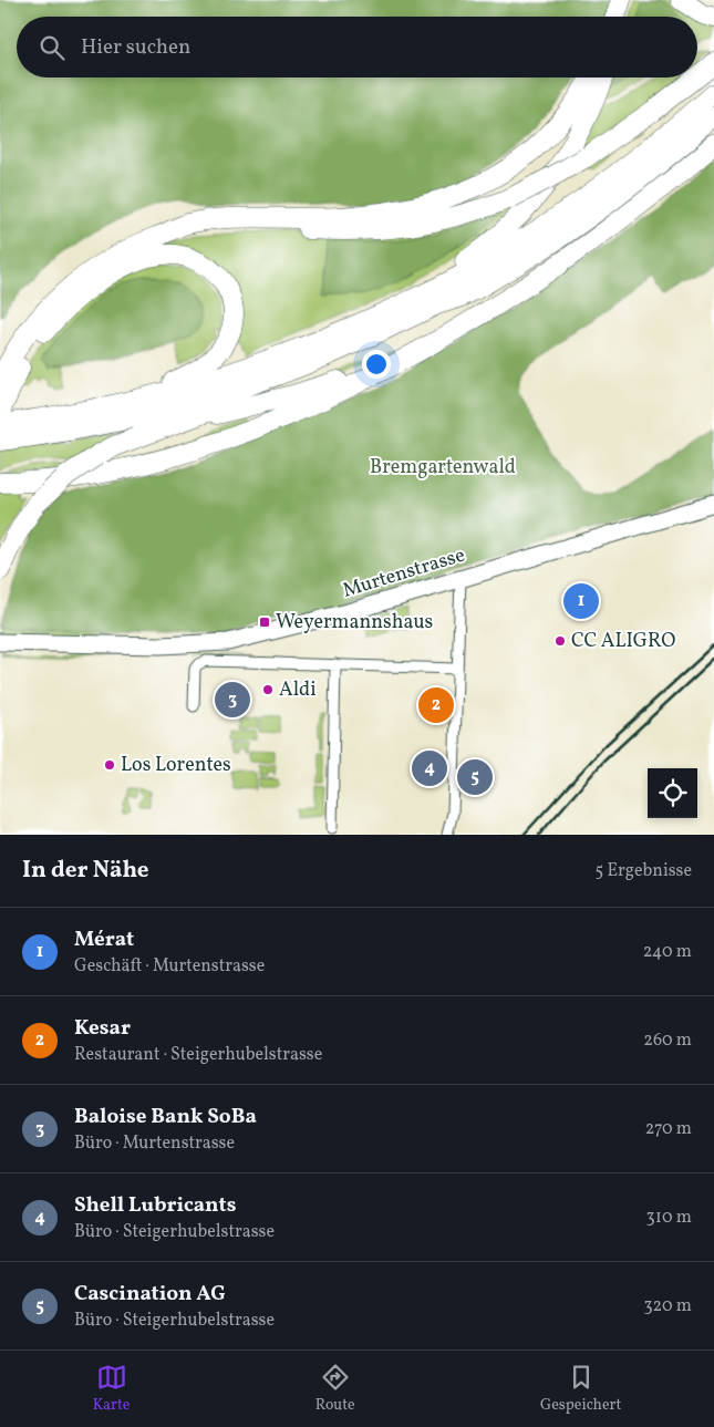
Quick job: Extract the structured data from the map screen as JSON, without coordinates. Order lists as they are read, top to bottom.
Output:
{
  "streets": {
    "main road": ["Murtenstrasse"]
  },
  "parks": ["Bremgartenwald"],
  "places": {
    "transit": ["Weyermannshaus"],
    "other": ["CC ALIGRO", "Aldi", "Los Lorentes"]
  },
  "page": {
    "search": "Hier suchen",
    "pins": [
      "1",
      "3",
      "2",
      "4",
      "5"
    ],
    "heading": ["In der Nähe", "5 Ergebnisse"],
    "list": [
      {
        "mark": "1",
        "name": "Mérat",
        "note": "Geschäft · Murtenstrasse",
        "value": "240 m"
      },
      {
        "mark": "2",
        "name": "Kesar",
        "note": "Restaurant · Steigerhubelstrasse",
        "value": "260 m"
      },
      {
        "mark": "3",
        "name": "Baloise Bank SoBa",
        "note": "Büro · Murtenstrasse",
        "value": "270 m"
      },
      {
        "mark": "4",
        "name": "Shell Lubricants",
        "note": "Büro · Steigerhubelstrasse",
        "value": "310 m"
      },
      {
        "mark": "5",
        "name": "Cascination AG",
        "note": "Büro · Steigerhubelstrasse",
        "value": "320 m"
      }
    ],
    "nav": ["Karte", "Route", "Gespeichert"]
  }
}
